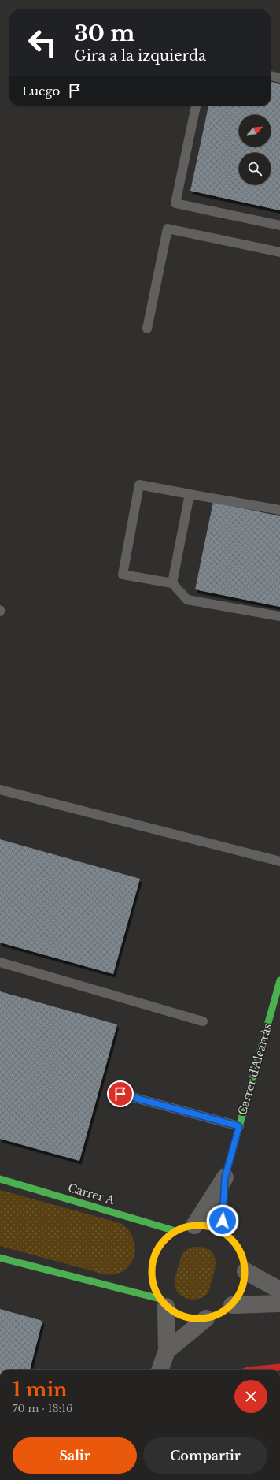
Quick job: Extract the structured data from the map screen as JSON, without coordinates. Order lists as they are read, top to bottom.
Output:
{
  "streets": {
    "main road": ["Carrer d'Alcarràs", "Carrer A"]
  },
  "crossings": [
    ["Carrer d'Alcarràs", "Carrer A"]
  ],
  "north": "top right",
  "page": {
    "turn": ["30 m", "Gira a la izquierda"],
    "then": "Luego",
    "heading": ["1 min", "70 m · 13:16"],
    "buttons": ["Salir", "Compartir"]
  }
}
